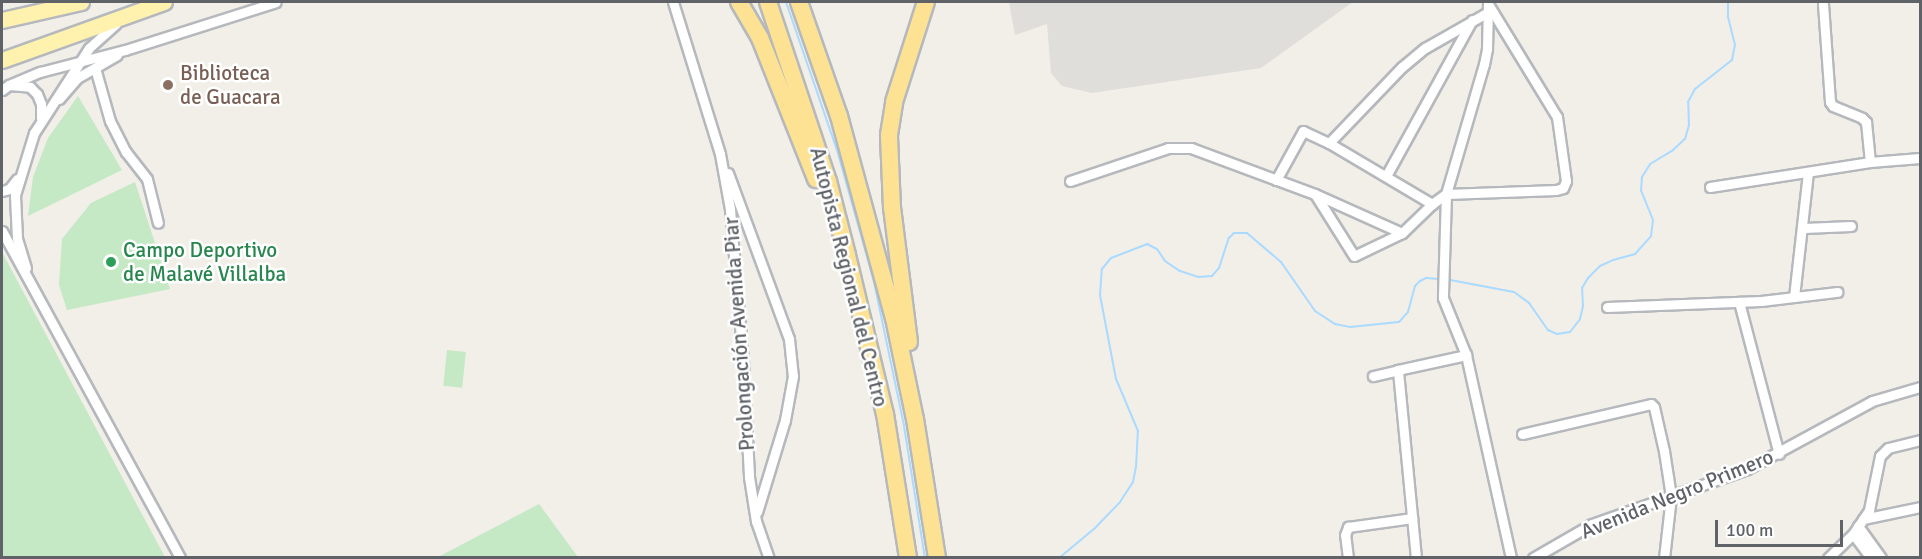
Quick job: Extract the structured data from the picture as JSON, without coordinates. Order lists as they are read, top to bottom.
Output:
{
  "streets": {
    "highway": ["Autopista Regional del Centro"],
    "street": ["Prolongación Avenida Piar", "Avenida Negro Primero"]
  },
  "places": ["Biblioteca de Guacara", "Campo Deportivo de Malavé Villalba"],
  "scale_bar": "100 m"
}
